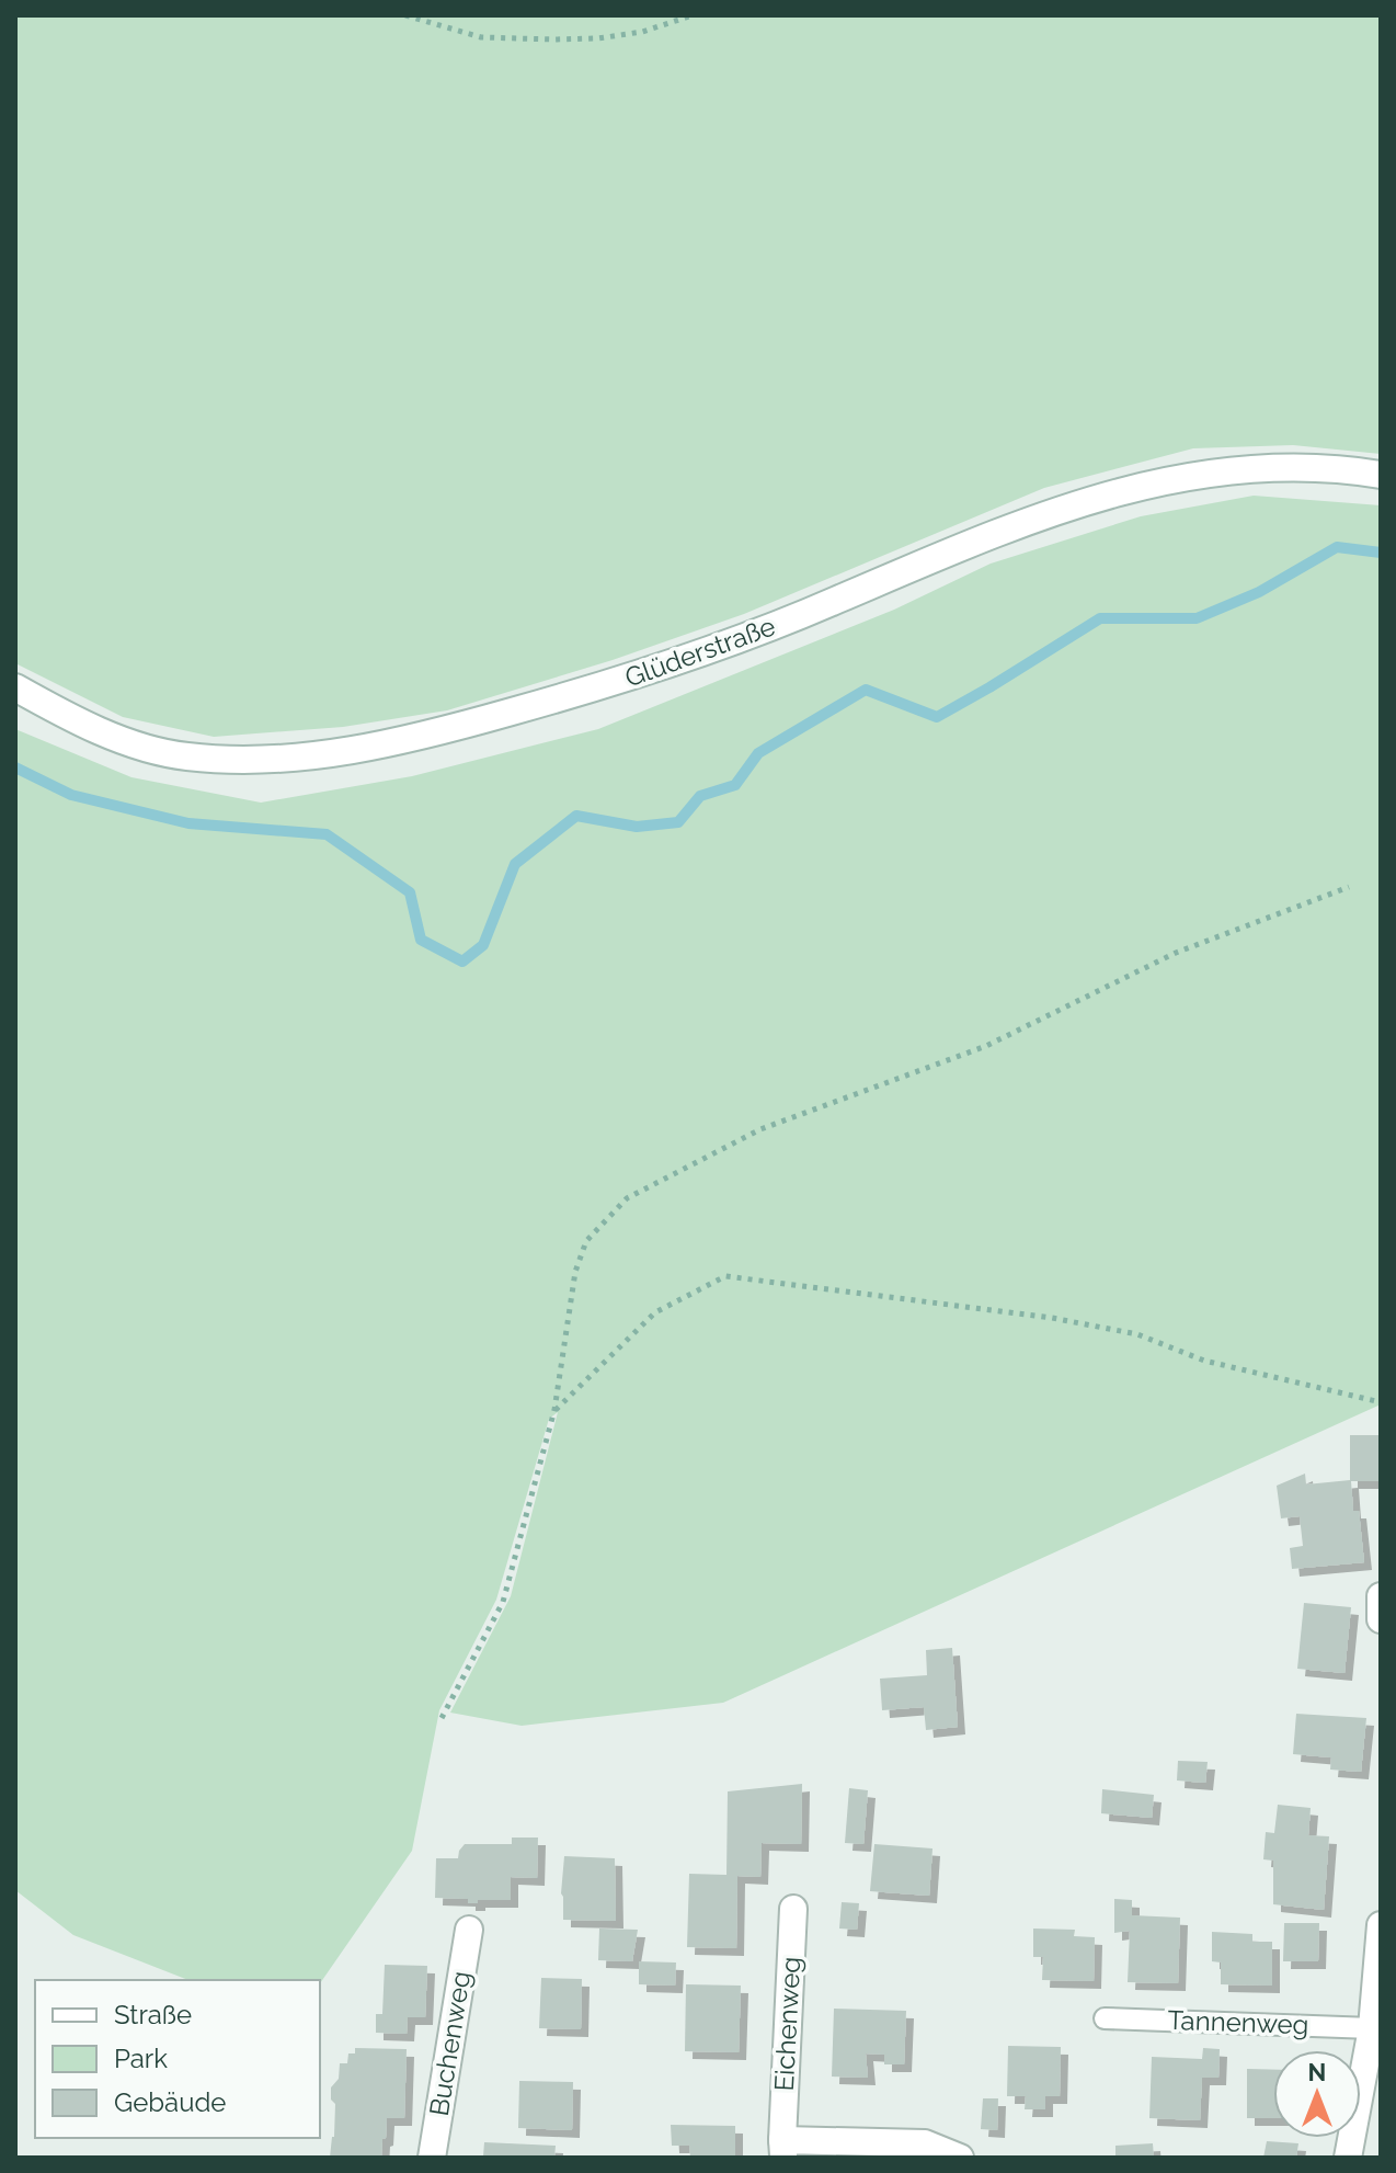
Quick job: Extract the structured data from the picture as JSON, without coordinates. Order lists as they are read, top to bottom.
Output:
{
  "streets": {
    "main road": ["Glüderstraße", "Eichenweg", "Buchenweg"],
    "lane": ["Tannenweg"]
  },
  "legend": ["Straße", "Park", "Gebäude"],
  "north": "top"
}
